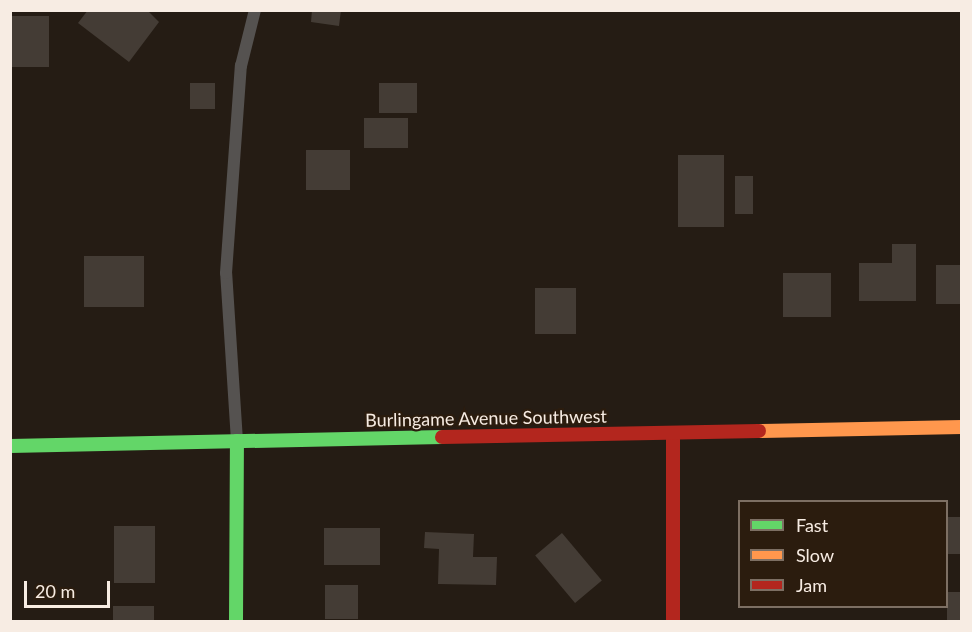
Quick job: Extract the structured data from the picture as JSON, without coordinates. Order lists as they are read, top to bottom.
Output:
{
  "streets": {
    "street": ["Burlingame Avenue Southwest"]
  },
  "legend": ["Fast", "Slow", "Jam"],
  "scale_bar": "20 m"
}
